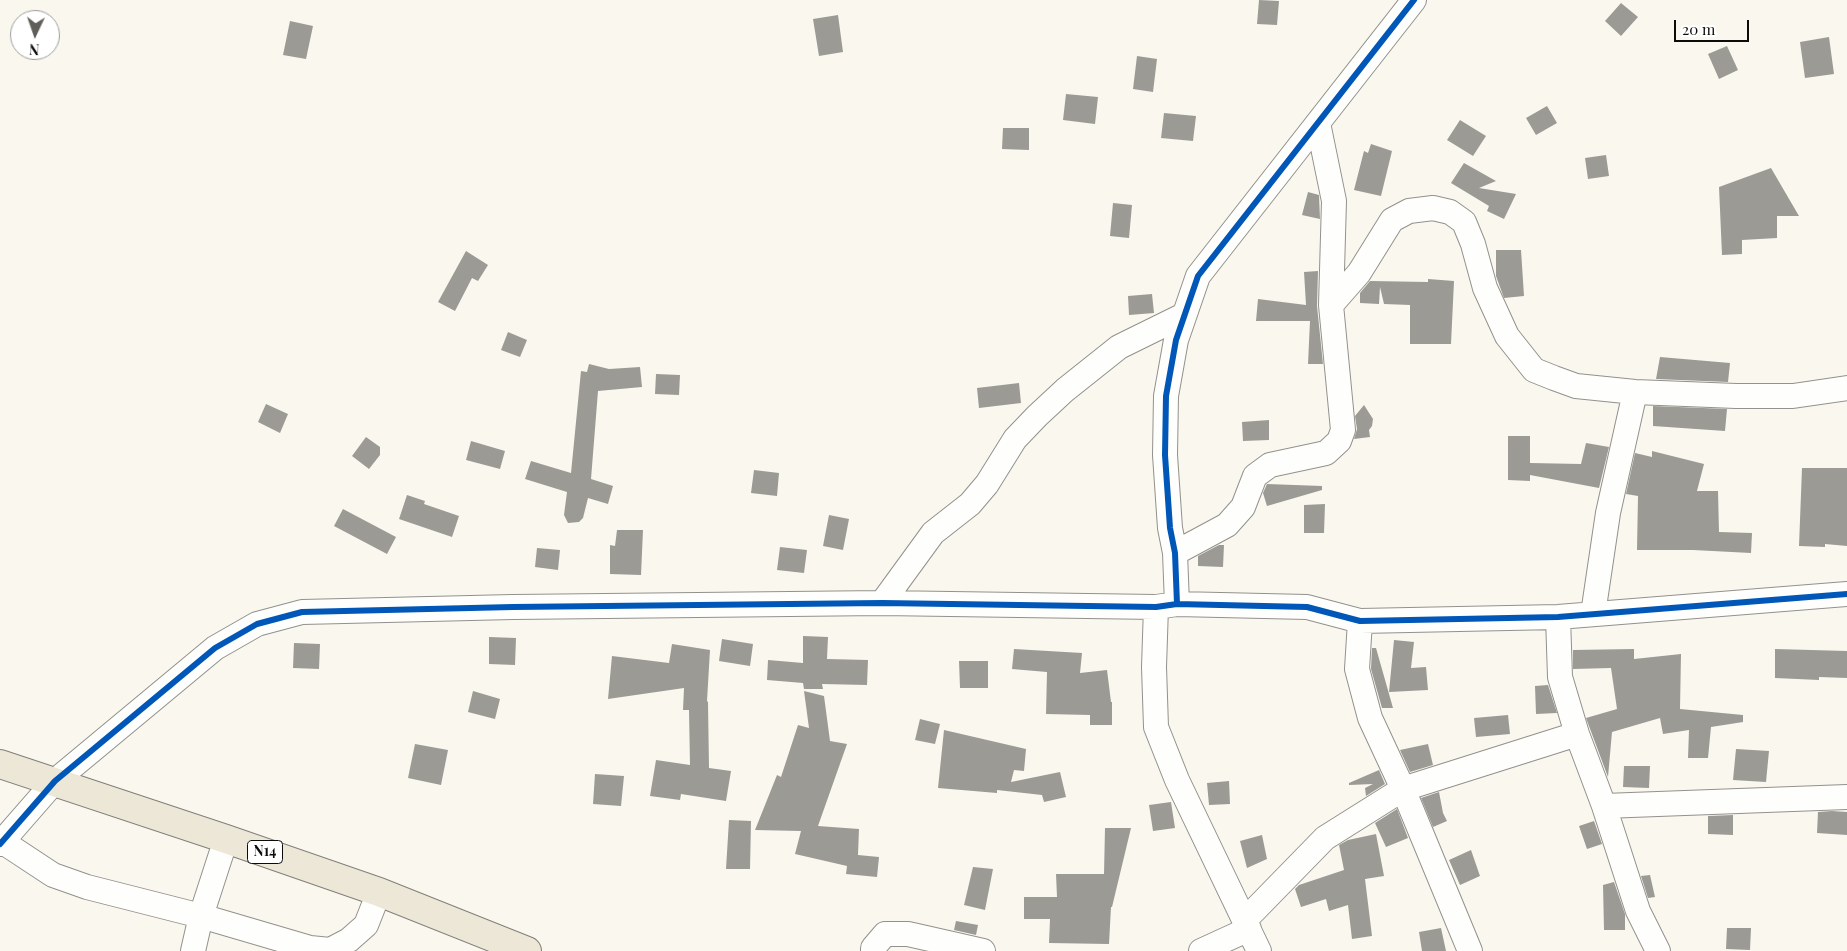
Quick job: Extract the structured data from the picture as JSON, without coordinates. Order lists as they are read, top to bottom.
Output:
{
  "streets": {
    "main road": ["N14"]
  },
  "scale_bar": "20 m",
  "north": "bottom"
}
